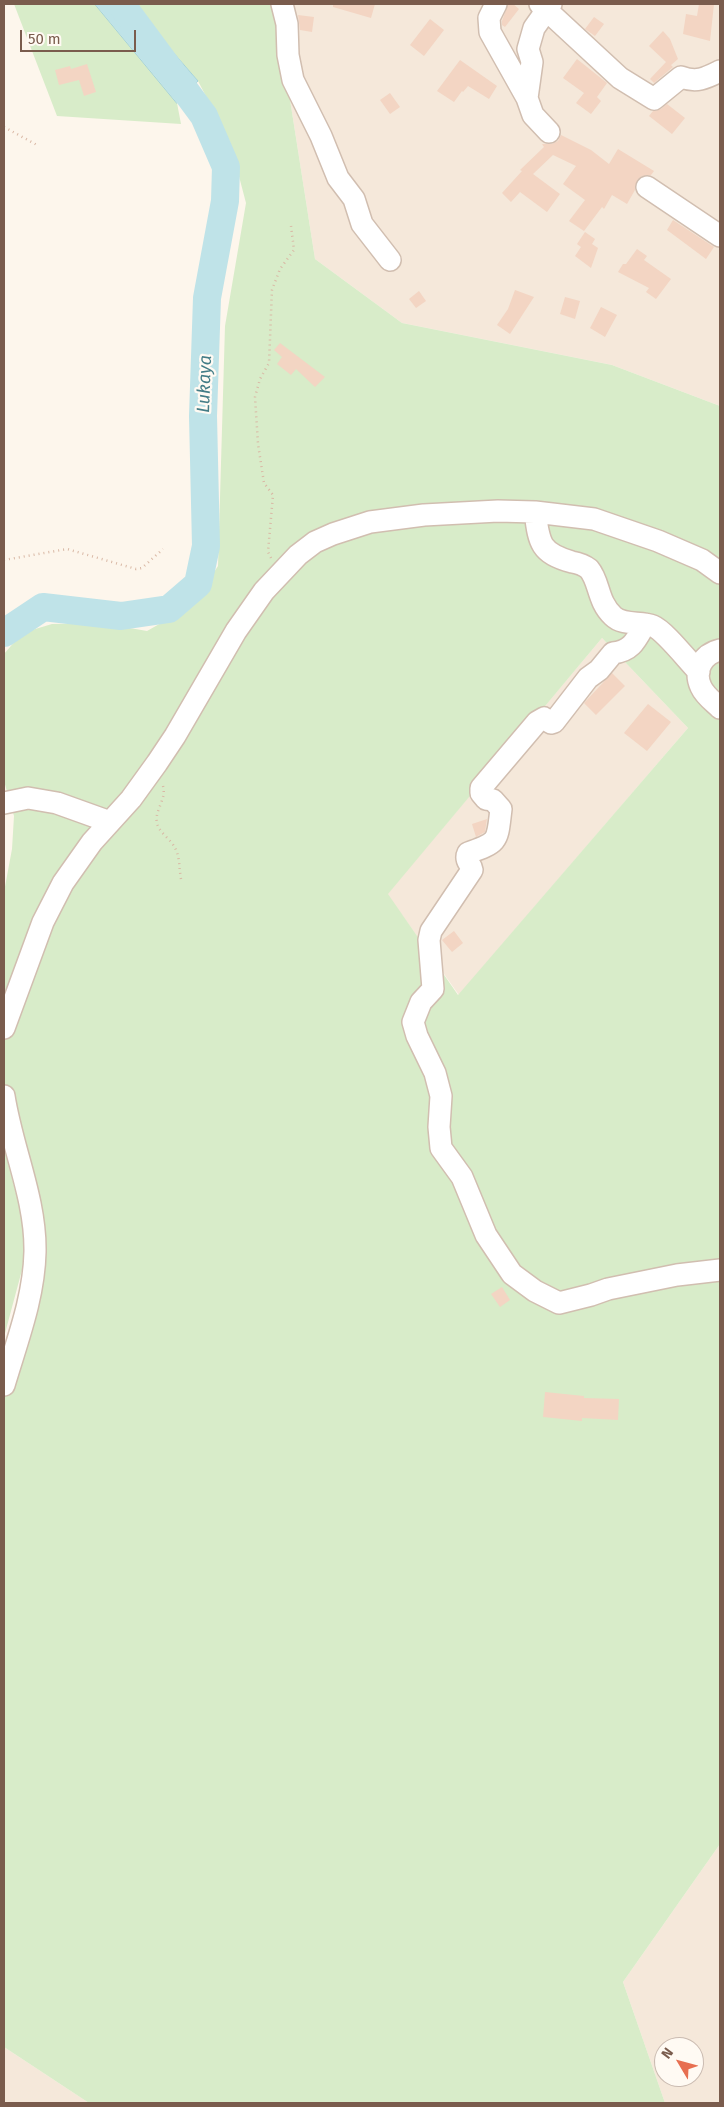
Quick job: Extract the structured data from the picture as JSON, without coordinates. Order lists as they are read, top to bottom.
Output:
{
  "water": ["Lukaya"],
  "scale_bar": "50 m",
  "north": "top left"
}
